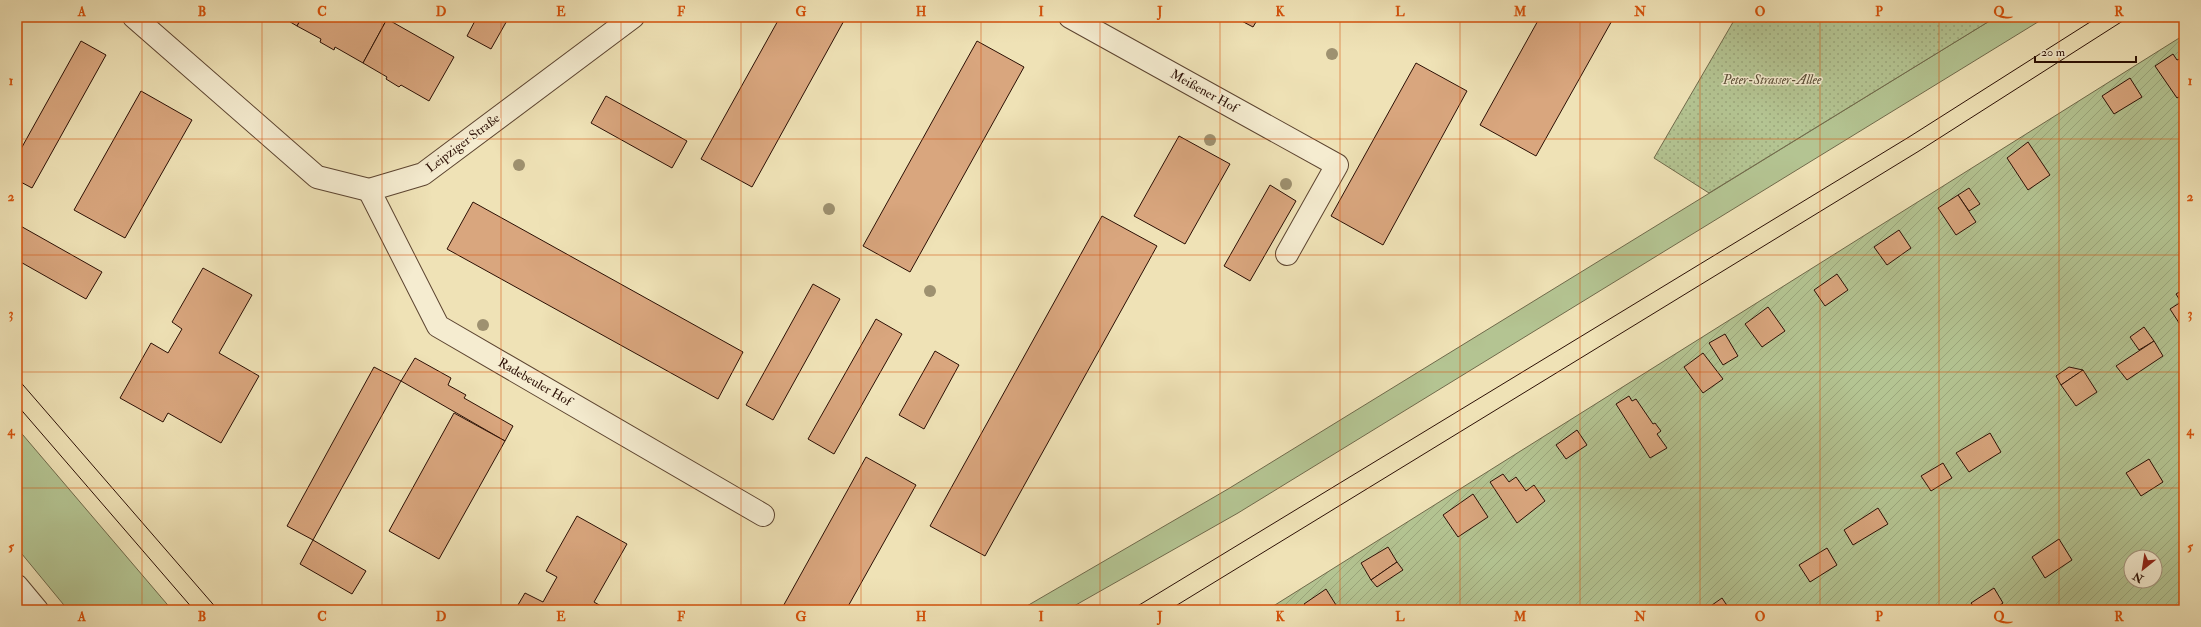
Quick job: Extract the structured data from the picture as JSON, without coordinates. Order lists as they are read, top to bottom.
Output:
{
  "streets": {
    "street": ["Meißener Hof", "Leipziger Straße", "Radebeuler Hof"]
  },
  "crossings": [
    ["Leipziger Straße", "Radebeuler Hof"]
  ],
  "parks": ["Peter-Strasser-Allee"],
  "scale_bar": "20 m",
  "north": "bottom left",
  "grid": {
    "columns": [
      "A",
      "B",
      "C",
      "D",
      "E",
      "F",
      "G",
      "H",
      "I",
      "J",
      "K",
      "L",
      "M",
      "N",
      "O",
      "P",
      "Q",
      "R"
    ],
    "rows": [
      "1",
      "2",
      "3",
      "4",
      "5"
    ]
  }
}
